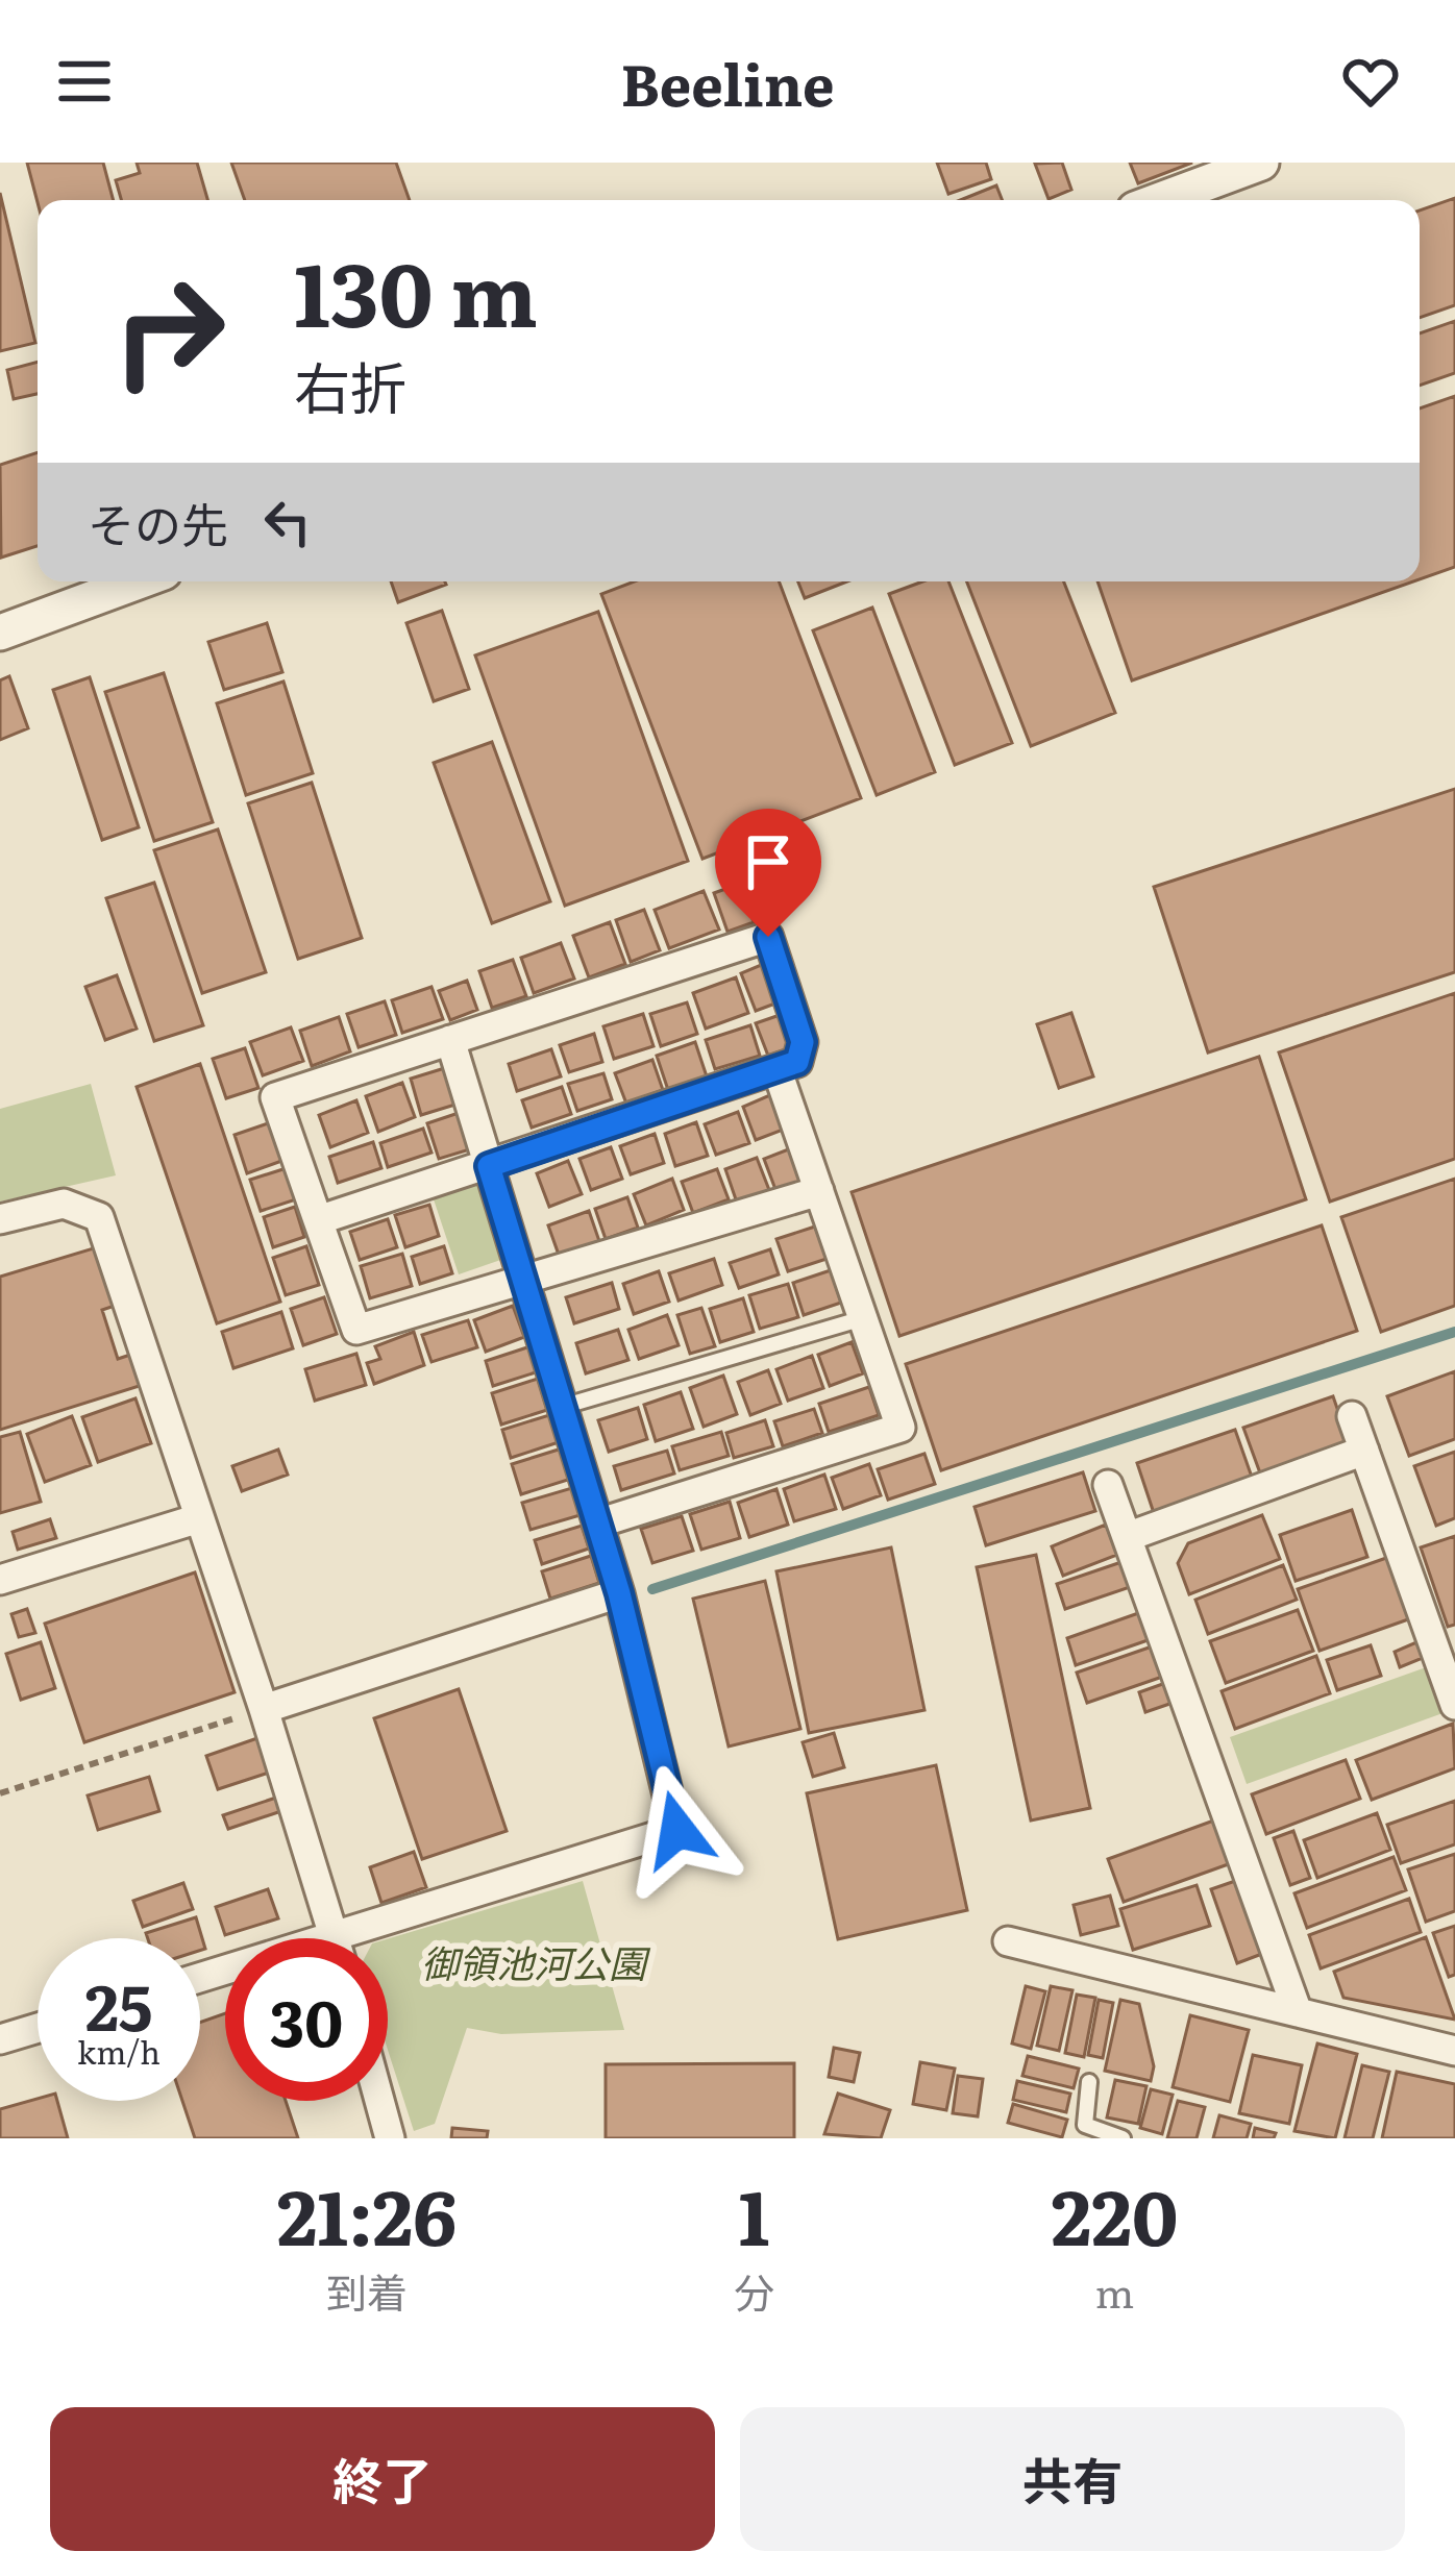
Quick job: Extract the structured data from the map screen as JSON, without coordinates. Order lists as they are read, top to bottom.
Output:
{
  "parks": ["御領池河公園"],
  "page": {
    "header": "Beeline",
    "turn": ["130 m", "右折"],
    "then": "その先",
    "speed": "25 km/h",
    "limit": "30",
    "eta": [
      "21:26",
      "到着",
      "1",
      "分",
      "220",
      "m"
    ],
    "buttons": ["終了", "共有"]
  }
}
